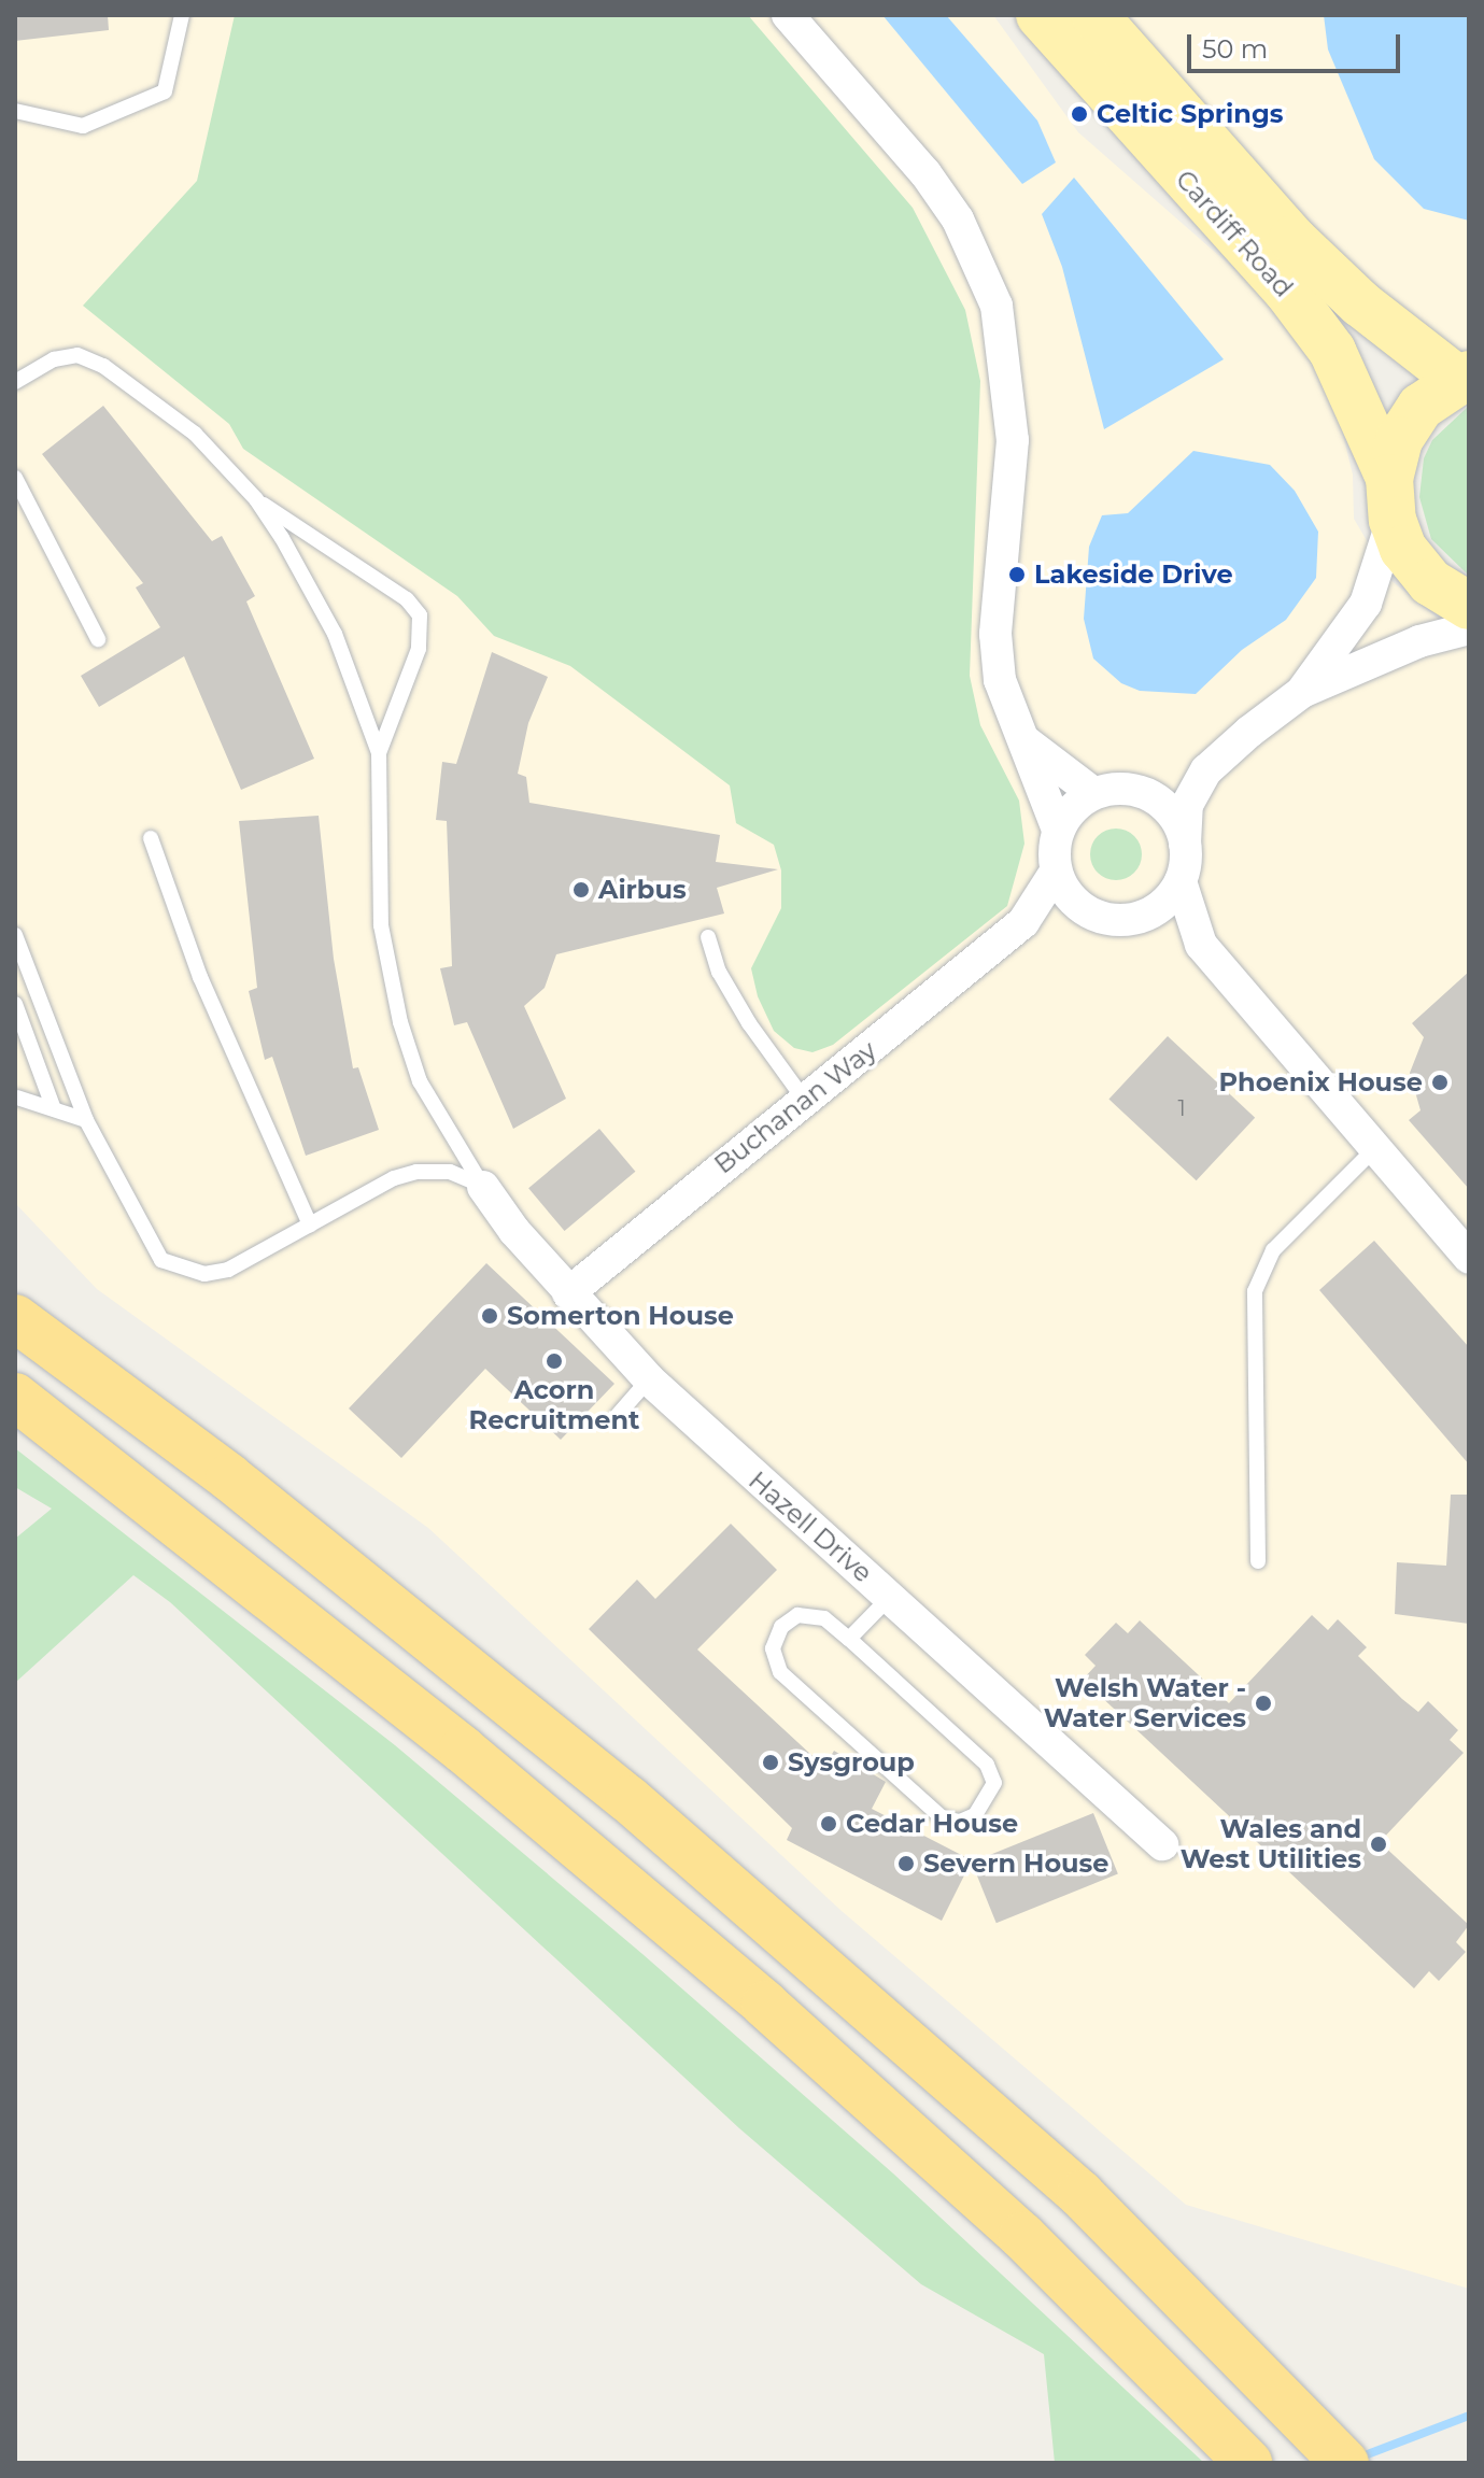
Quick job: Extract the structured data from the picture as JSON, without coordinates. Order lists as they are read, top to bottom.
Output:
{
  "streets": {
    "main road": ["Cardiff Road"],
    "street": ["Buchanan Way", "Hazell Drive"]
  },
  "crossings": [
    ["Buchanan Way", "Hazell Drive"]
  ],
  "places": [
    "Celtic Springs",
    "Lakeside Drive",
    "Airbus",
    "Phoenix House",
    "Somerton House",
    "Acorn Recruitment",
    "Welsh Water - Water Services",
    "Sysgroup",
    "Cedar House",
    "Wales and West Utilities",
    "Severn House"
  ],
  "house_numbers": ["1"],
  "scale_bar": "50 m"
}
